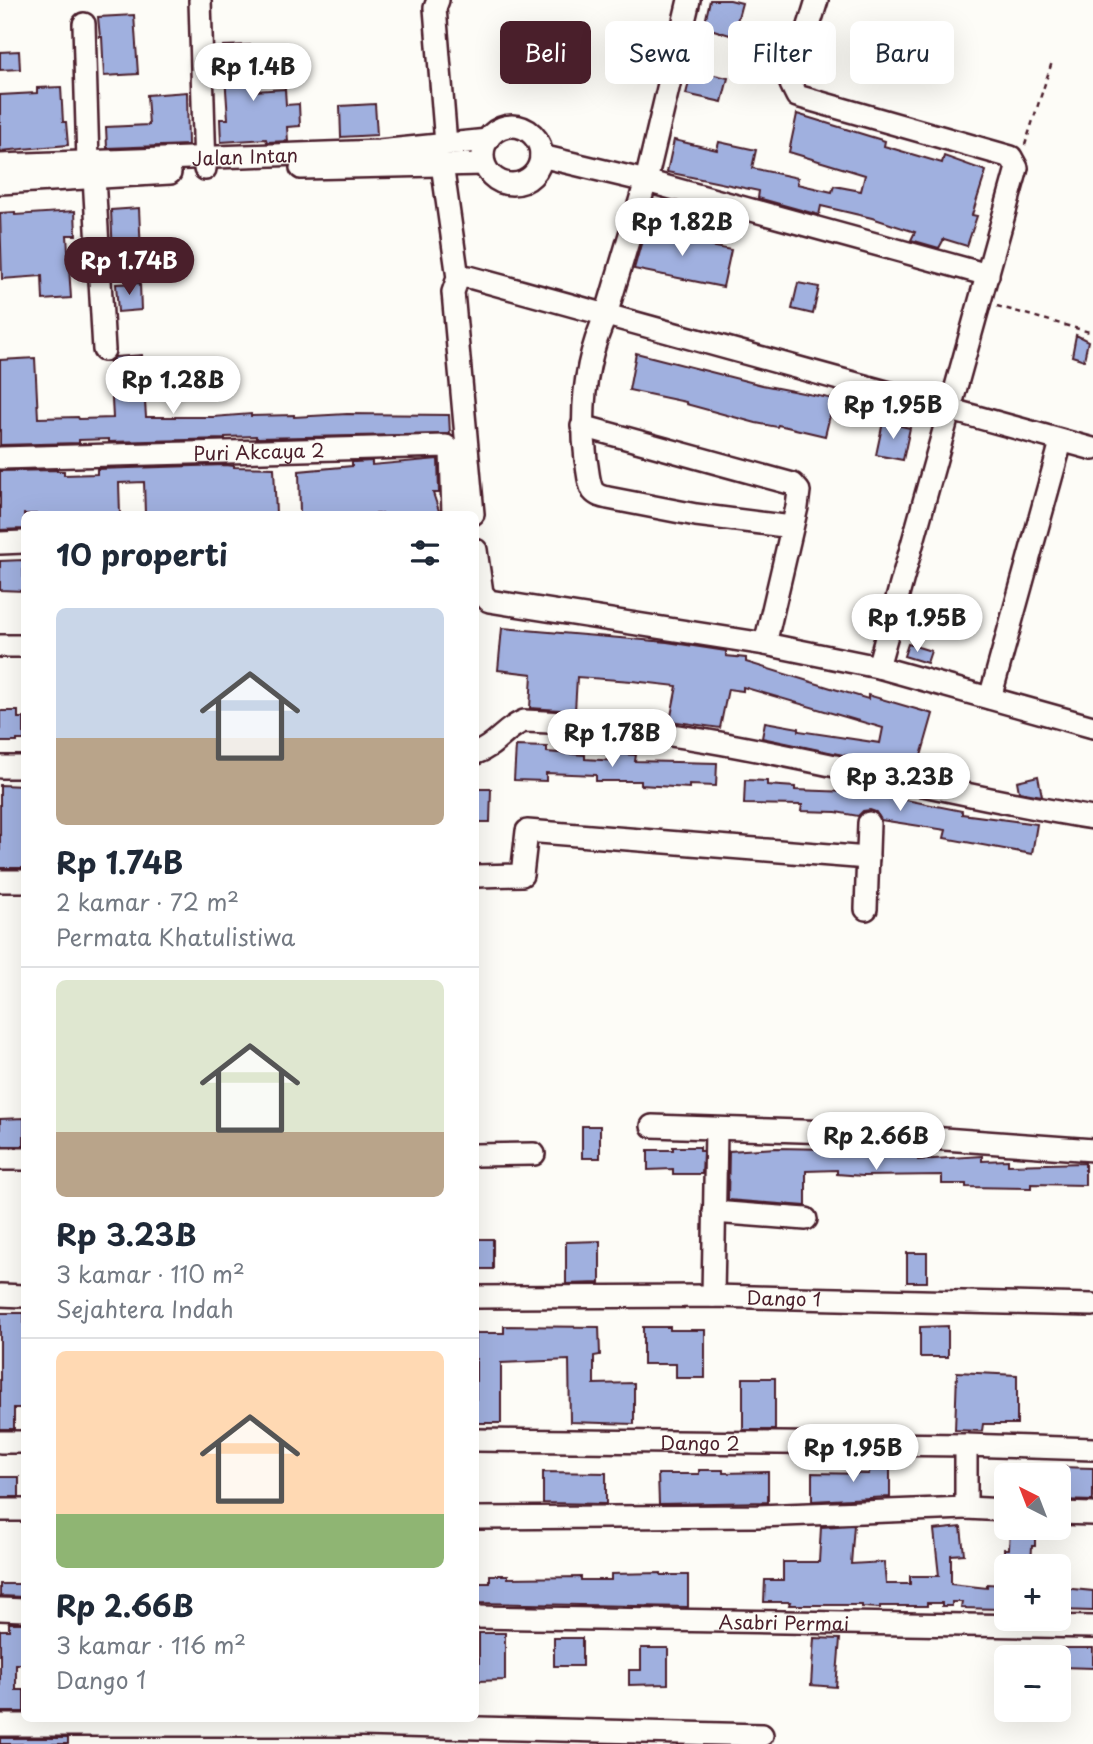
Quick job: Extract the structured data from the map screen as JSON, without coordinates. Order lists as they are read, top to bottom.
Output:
{
  "streets": {
    "street": [
      "Puri Akcaya 2",
      "Dango 1",
      "Dango 2",
      "Asabri Permai"
    ]
  },
  "north": "top left",
  "page": {
    "chip": [
      "Beli",
      "Sewa",
      "Filter",
      "Baru"
    ],
    "price": [
      "Rp 1.4B",
      "Rp 1.82B",
      "Rp 1.74B",
      "Rp 1.28B",
      "Rp 1.95B",
      "Rp 1.95B",
      "Rp 1.78B",
      "Rp 3.23B",
      "Rp 2.66B",
      "Rp 1.95B"
    ],
    "heading": "10 properti",
    "list": [
      {
        "name": "Rp 1.74B",
        "note": "2 kamar · 72 m² · Permata Khatulistiwa"
      },
      {
        "name": "Rp 3.23B",
        "note": "3 kamar · 110 m² · Sejahtera Indah"
      },
      {
        "name": "Rp 2.66B",
        "note": "3 kamar · 116 m² · Dango 1"
      }
    ],
    "map_buttons": ["+", "−"]
  }
}
